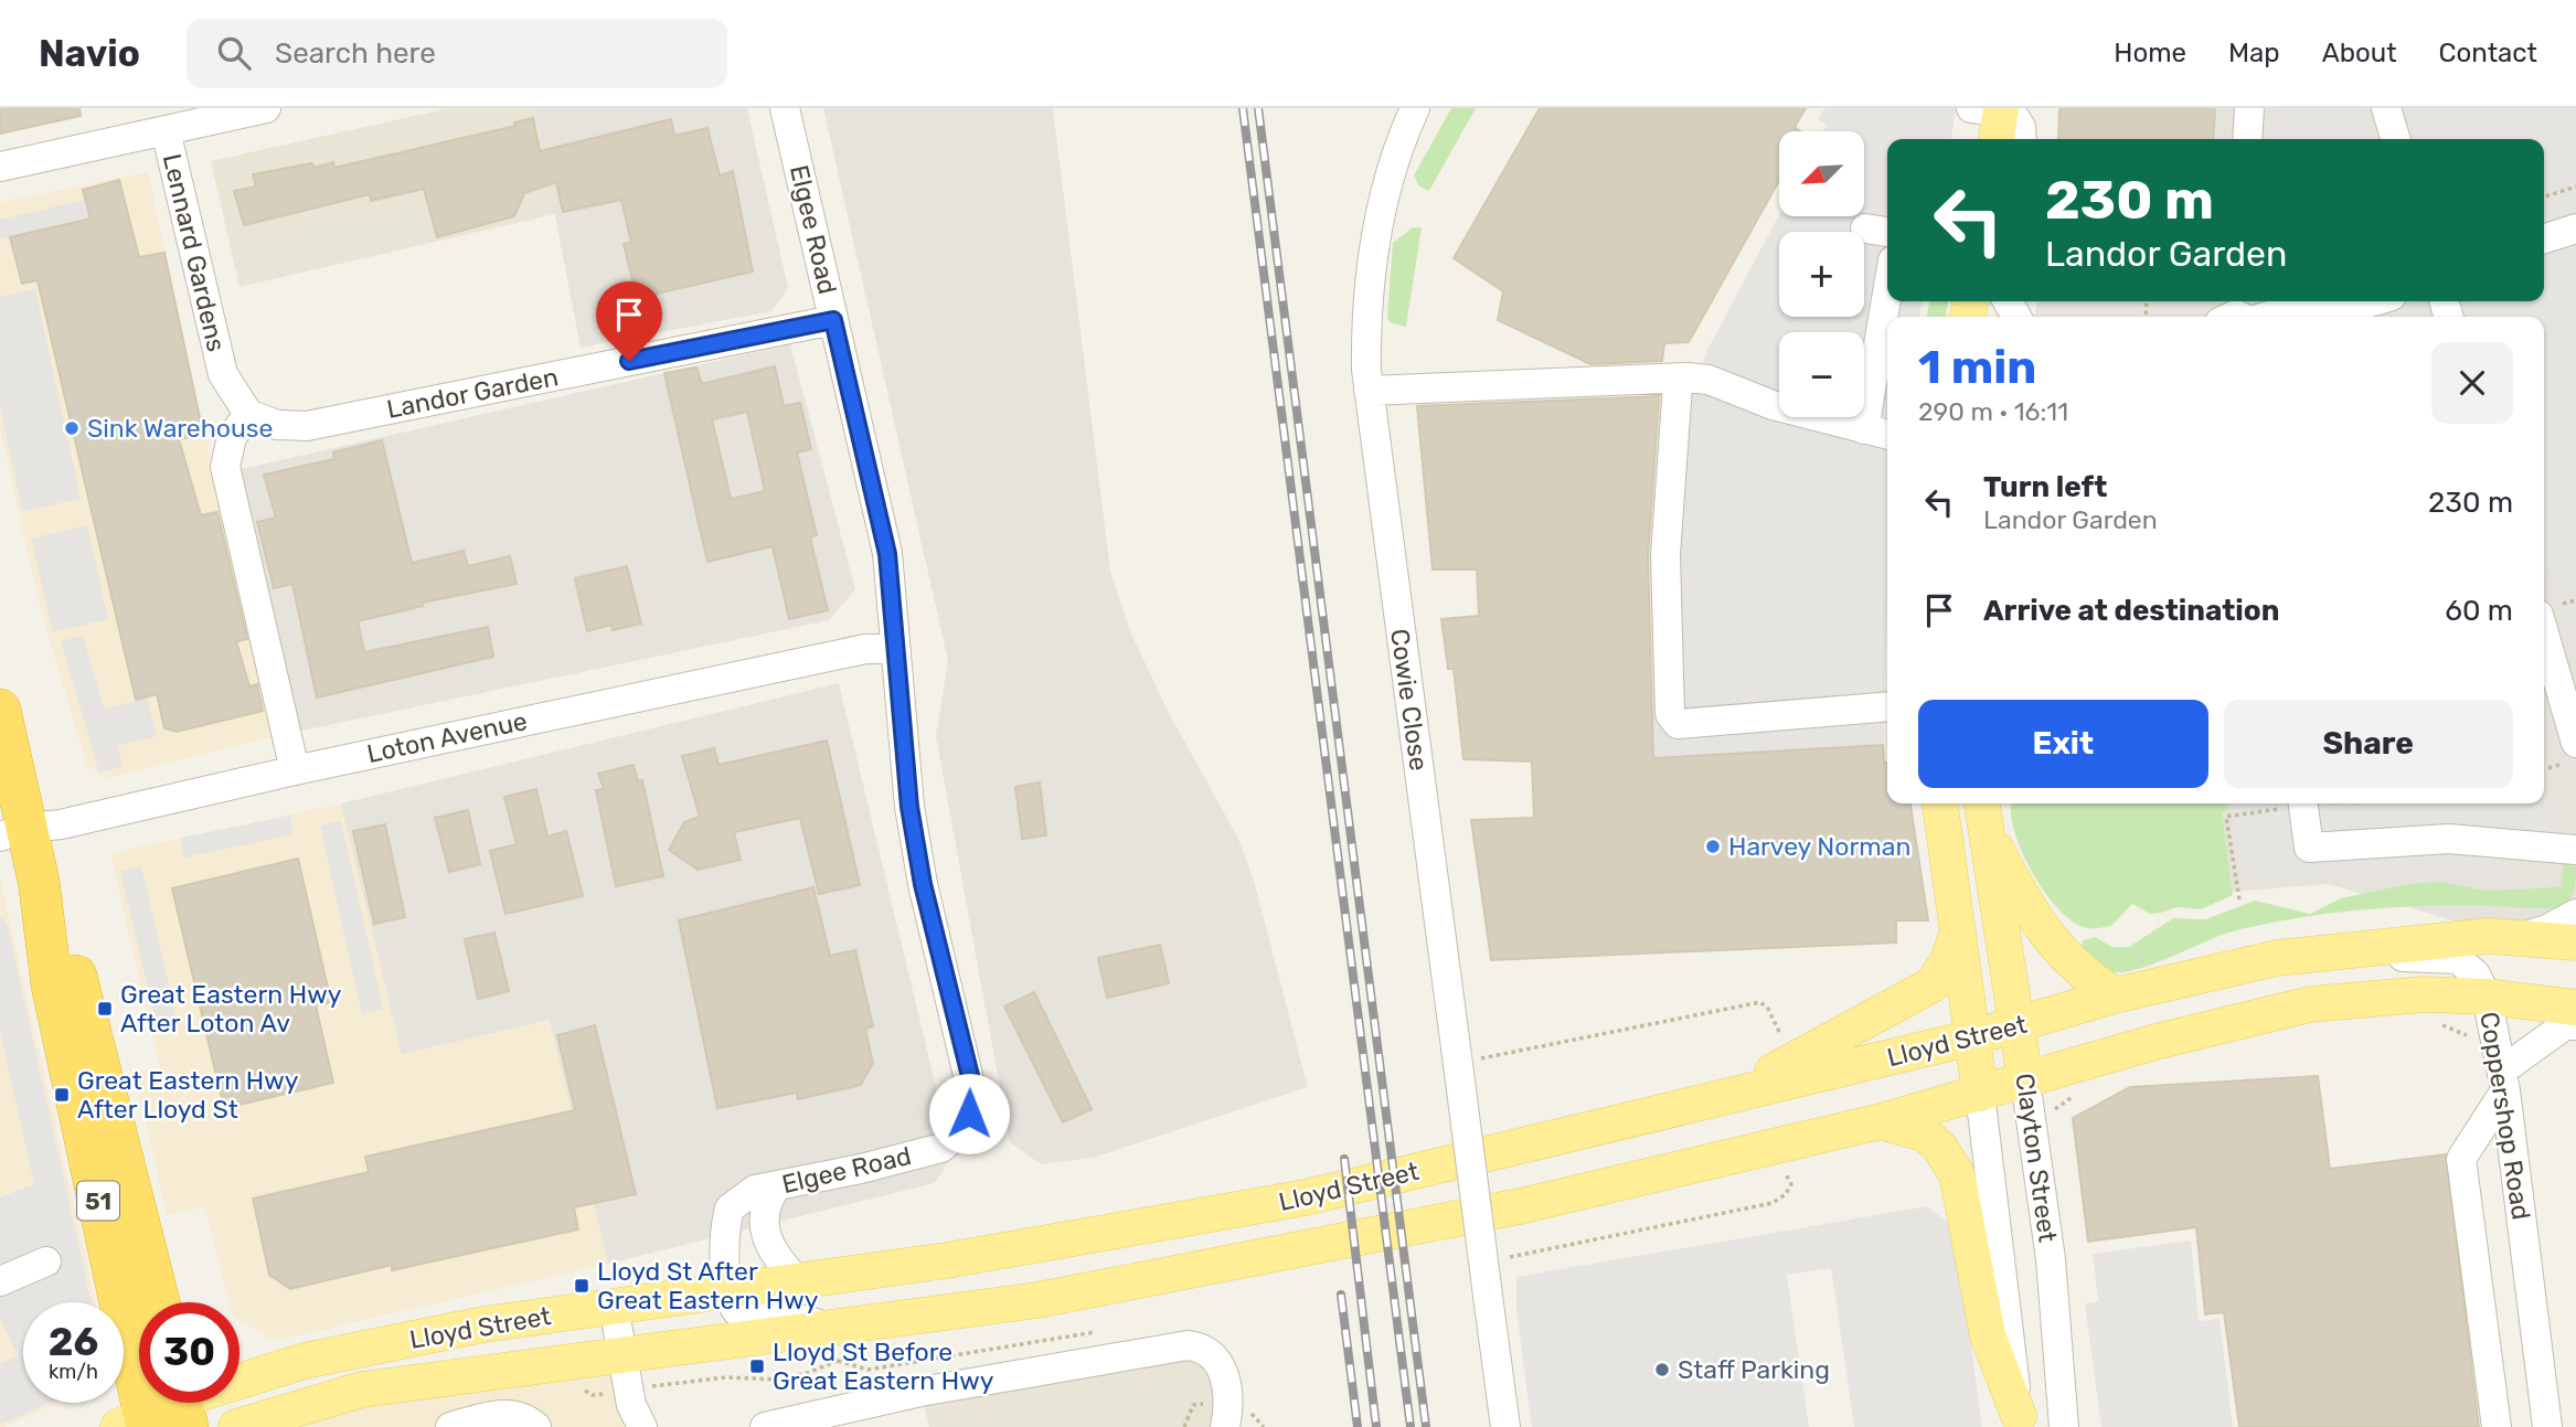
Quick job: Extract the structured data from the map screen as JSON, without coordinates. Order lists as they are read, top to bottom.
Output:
{
  "streets": {
    "highway": ["51"],
    "main road": ["Lloyd Street", "Clayton Street"],
    "street": [
      "Elgee Road",
      "Lennard Gardens",
      "Landor Garden",
      "Cowie Close",
      "Loton Avenue",
      "Coppershop Road"
    ]
  },
  "crossings": [
    ["Elgee Road", "Landor Garden"],
    ["Elgee Road", "Loton Avenue"],
    ["Elgee Road", "Lloyd Street"],
    ["Lennard Gardens", "Landor Garden"],
    ["Loton Avenue", "51"],
    ["Lloyd Street", "Coppershop Road"],
    ["Lloyd Street", "Clayton Street"],
    ["Lloyd Street", "51"]
  ],
  "places": {
    "other": ["Sink Warehouse", "Harvey Norman", "Staff Parking"],
    "transit": [
      "Great Eastern Hwy After Loton Av",
      "Great Eastern Hwy After Lloyd St",
      "Lloyd St After Great Eastern Hwy",
      "Lloyd St Before Great Eastern Hwy"
    ]
  },
  "north": "bottom left",
  "page": {
    "header": "Navio",
    "search": "Search here",
    "nav": [
      "Home",
      "Map",
      "About",
      "Contact"
    ],
    "map_buttons": ["+", "−"],
    "turn": ["230 m", "Landor Garden"],
    "heading": ["1 min", "290 m · 16:11"],
    "list": [
      {
        "name": "Turn left",
        "note": "Landor Garden",
        "value": "230 m"
      },
      {
        "name": "Arrive at destination",
        "value": "60 m"
      }
    ],
    "buttons": ["Exit", "Share"],
    "speed": "26 km/h",
    "limit": "30"
  }
}
